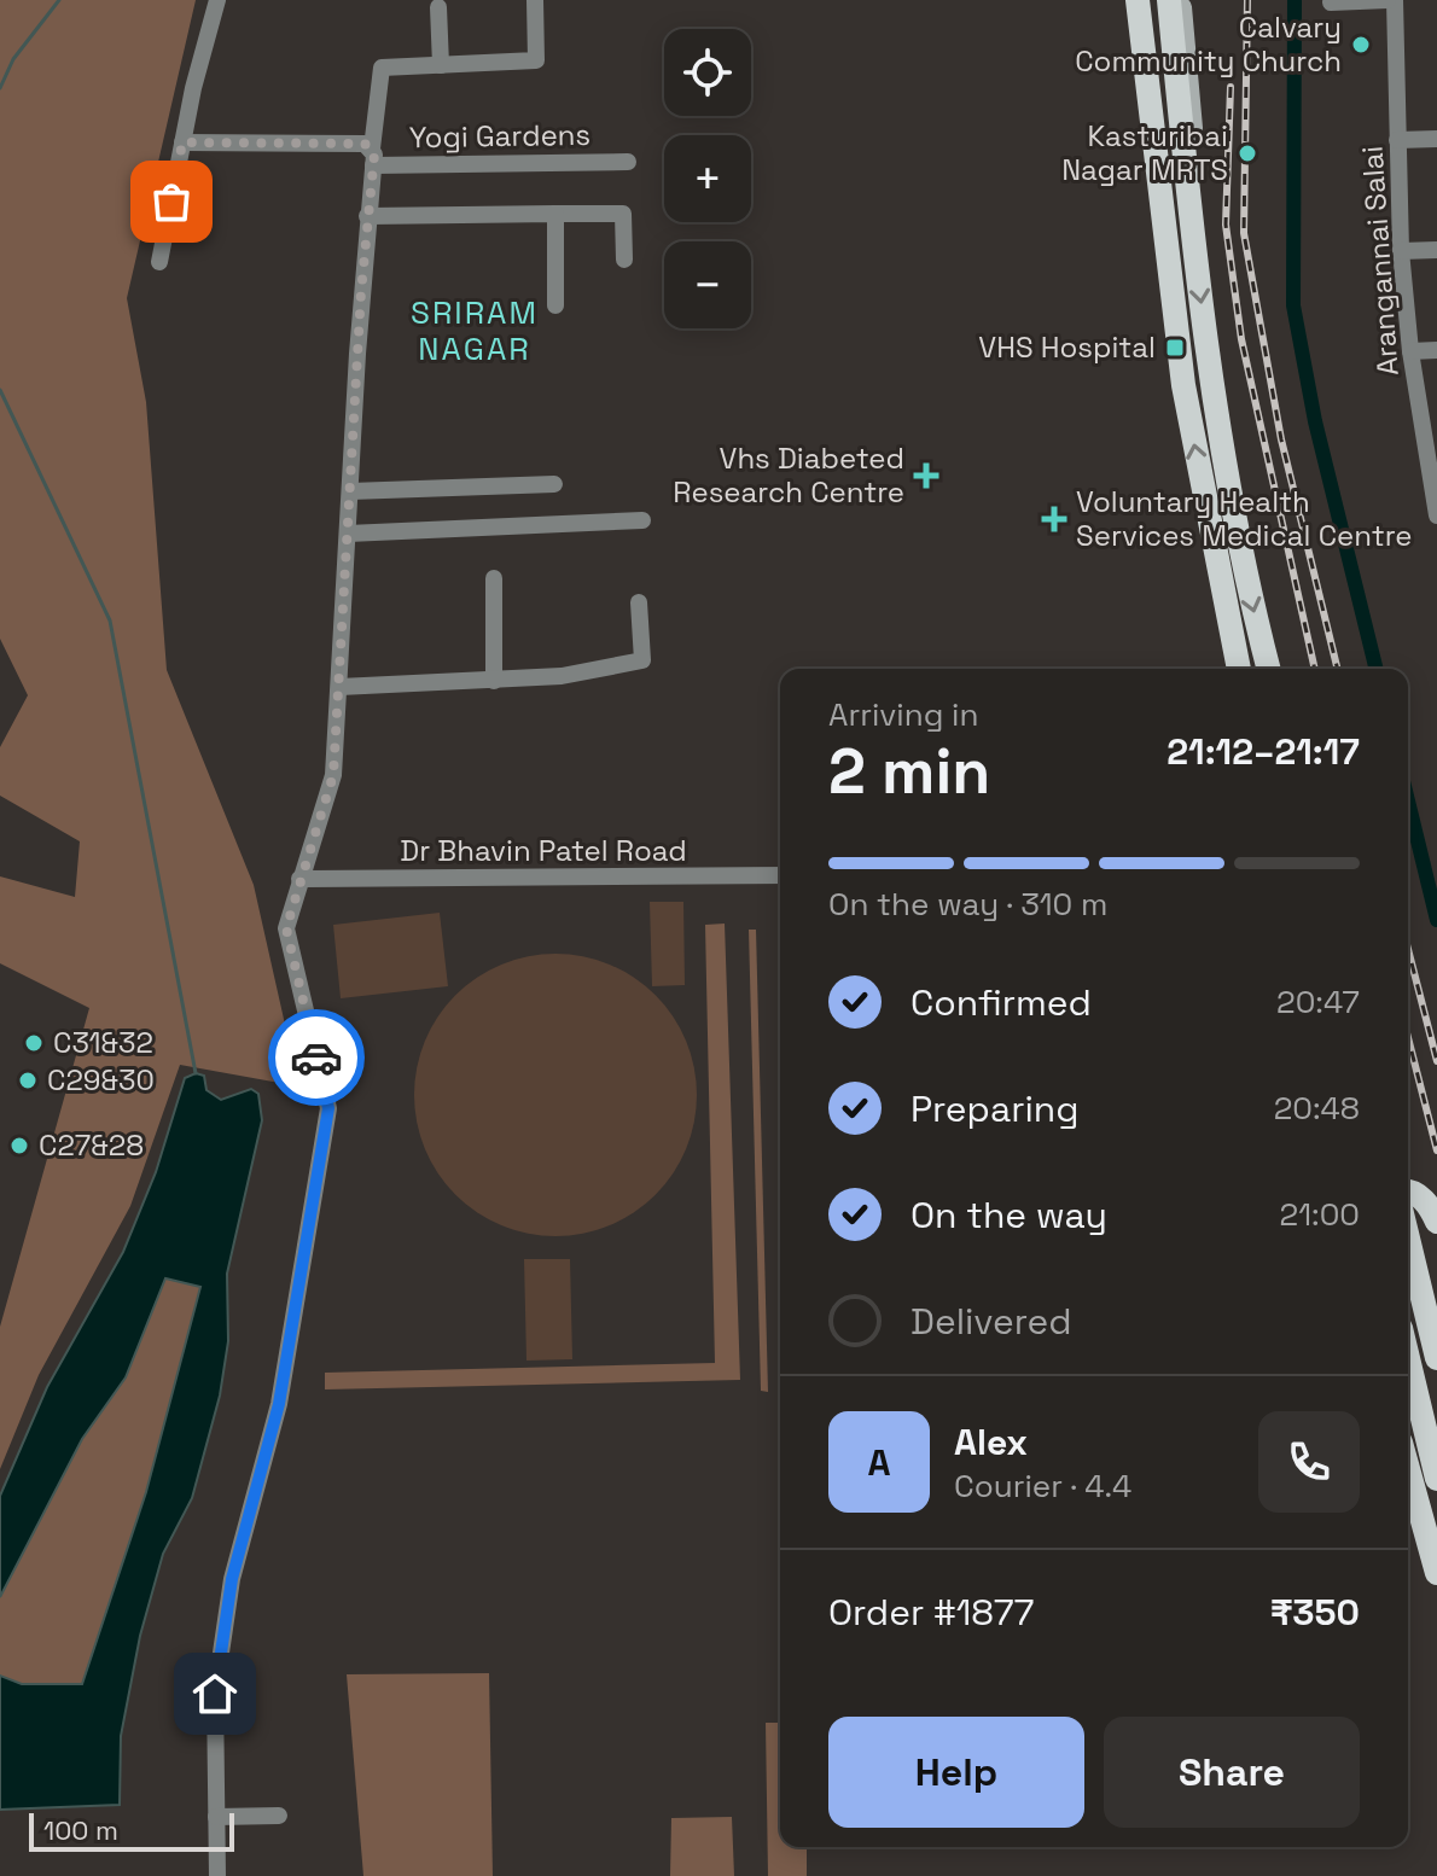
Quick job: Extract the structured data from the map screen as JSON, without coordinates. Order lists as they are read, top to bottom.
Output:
{
  "streets": {
    "street": ["Yogi Gardens", "Arangannai Salai", "Dr Bhavin Patel Road"]
  },
  "districts": ["SRIRAM NAGAR"],
  "places": {
    "other": [
      "Calvary Community Church",
      "Kasturibai Nagar MRTS",
      "C31&32",
      "C29&30",
      "C27&28"
    ],
    "transit": ["VHS Hospital"],
    "health": ["Vhs Diabeted Research Centre", "Voluntary Health Services Medical Centre"]
  },
  "scale_bar": "100 m",
  "page": {
    "map_buttons": ["+", "−"],
    "heading": ["2 min", "Arriving in", "21:12–21:17"],
    "panel": [
      "Alex",
      "Courier · 4.4",
      "Order #1877",
      "₹350"
    ],
    "bar": "On the way · 310 m",
    "list": [
      ["Confirmed", "20:47"],
      ["Preparing", "20:48"],
      ["On the way", "21:00"],
      "Delivered"
    ],
    "round": "A",
    "buttons": ["Help", "Share"],
    "scale": "100 m"
  }
}
